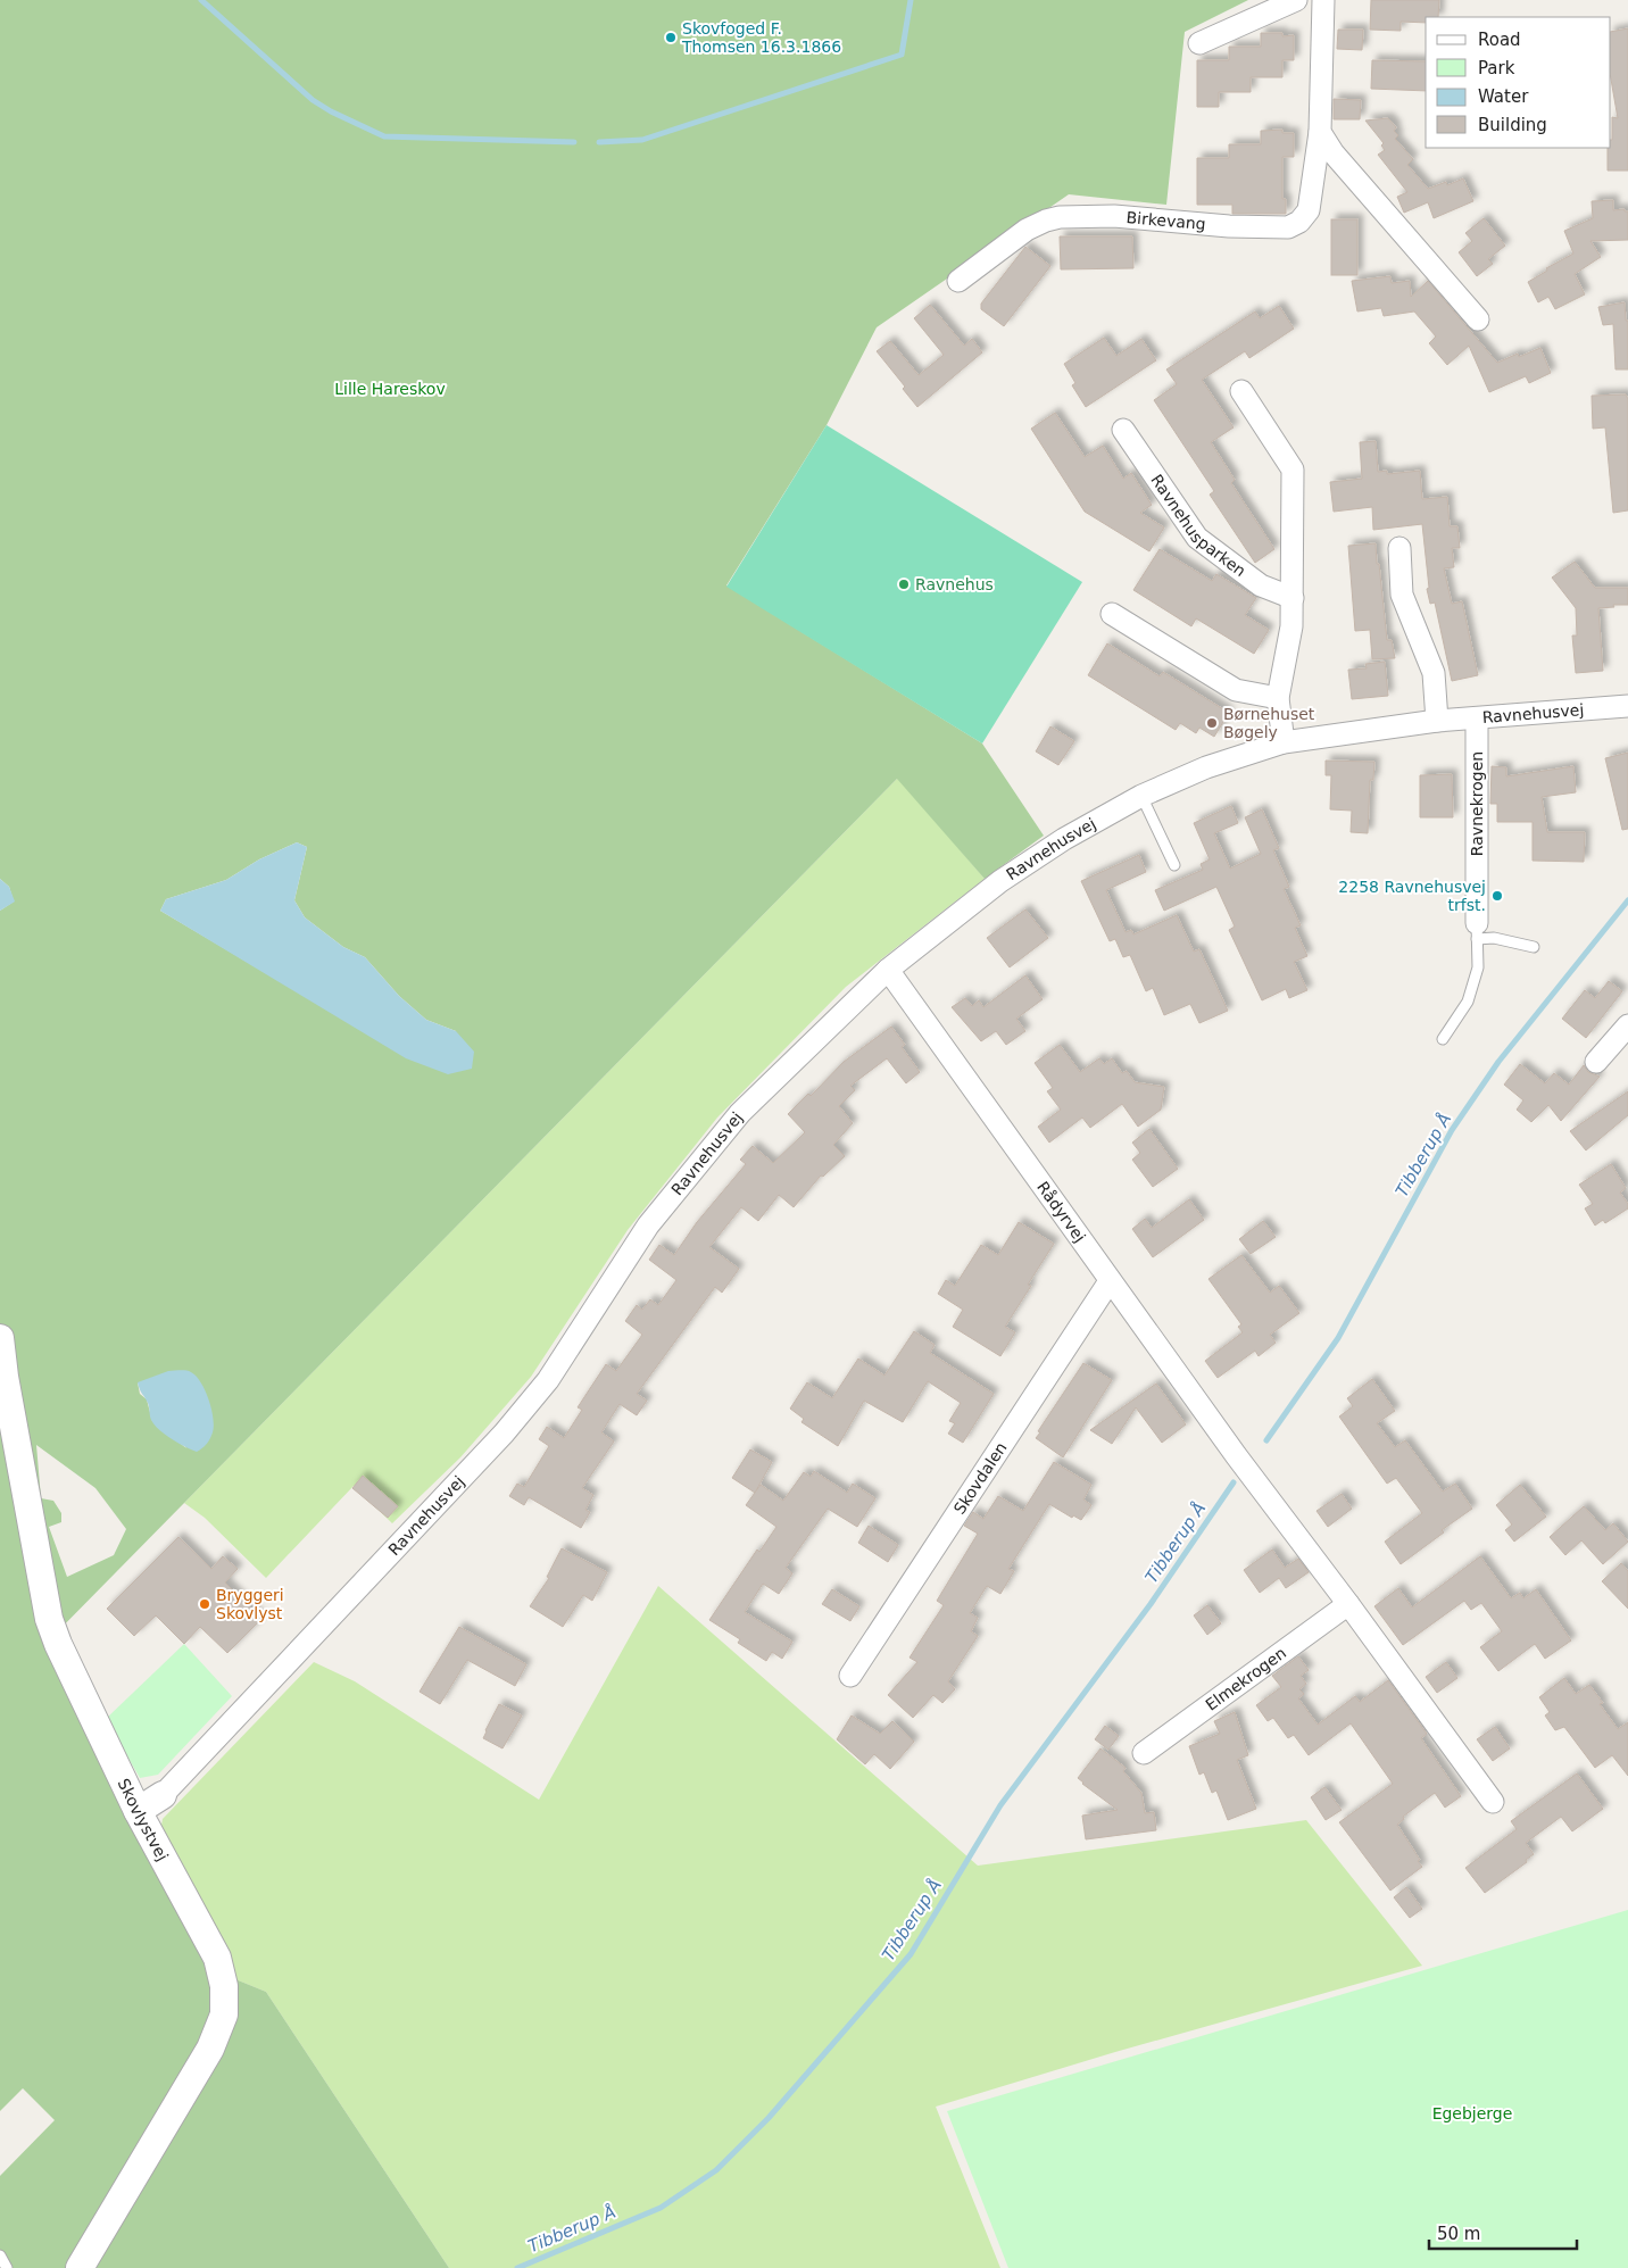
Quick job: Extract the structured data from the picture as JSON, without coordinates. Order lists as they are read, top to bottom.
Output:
{
  "streets": {
    "street": [
      "Birkevang",
      "Ravnehusparken",
      "Ravnehusvej",
      "Ravnekrogen",
      "Rådyrvej",
      "Skovdalen",
      "Elmekrogen",
      "Skovlystvej"
    ]
  },
  "crossings": [
    ["Ravnehusvej", "Ravnekrogen"],
    ["Ravnehusvej", "Rådyrvej"],
    ["Ravnehusvej", "Skovlystvej"],
    ["Rådyrvej", "Skovdalen"],
    ["Rådyrvej", "Elmekrogen"]
  ],
  "water": ["Tibberup Å"],
  "parks": ["Lille Hareskov", "Egebjerge"],
  "places": [
    "Skovfoged F. Thomsen 16.3.1866",
    "Ravnehus",
    "Børnehuset Bøgely",
    "2258 Ravnehusvej trfst.",
    "Bryggeri Skovlyst"
  ],
  "legend": [
    "Road",
    "Park",
    "Water",
    "Building"
  ],
  "scale_bar": "50 m"
}
